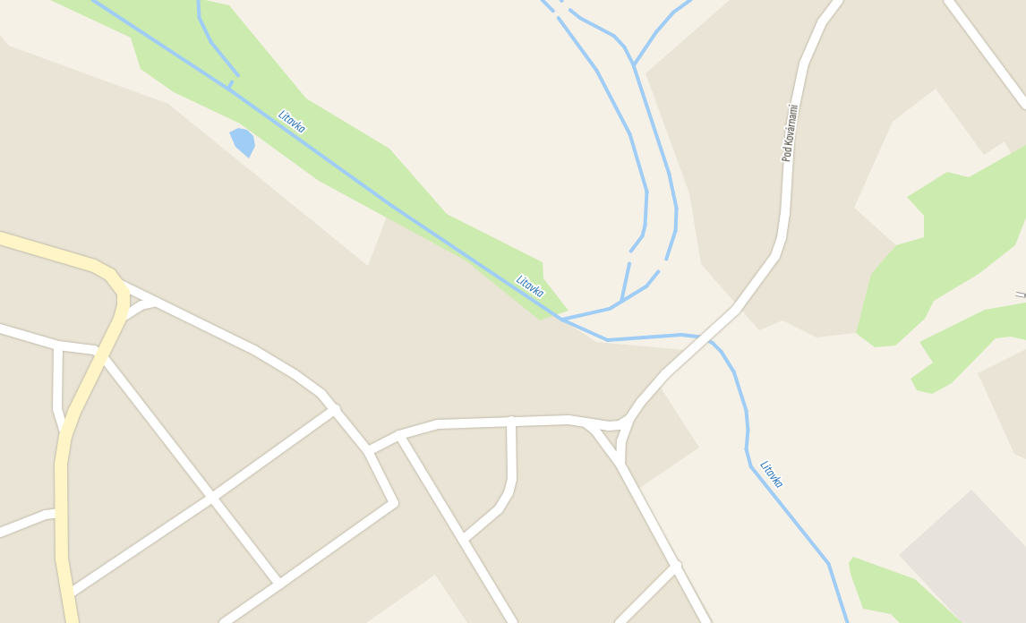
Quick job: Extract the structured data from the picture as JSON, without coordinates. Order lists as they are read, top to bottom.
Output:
{
  "streets": {
    "street": ["Pod Kovárnami"]
  },
  "water": ["Litavka"]
}
